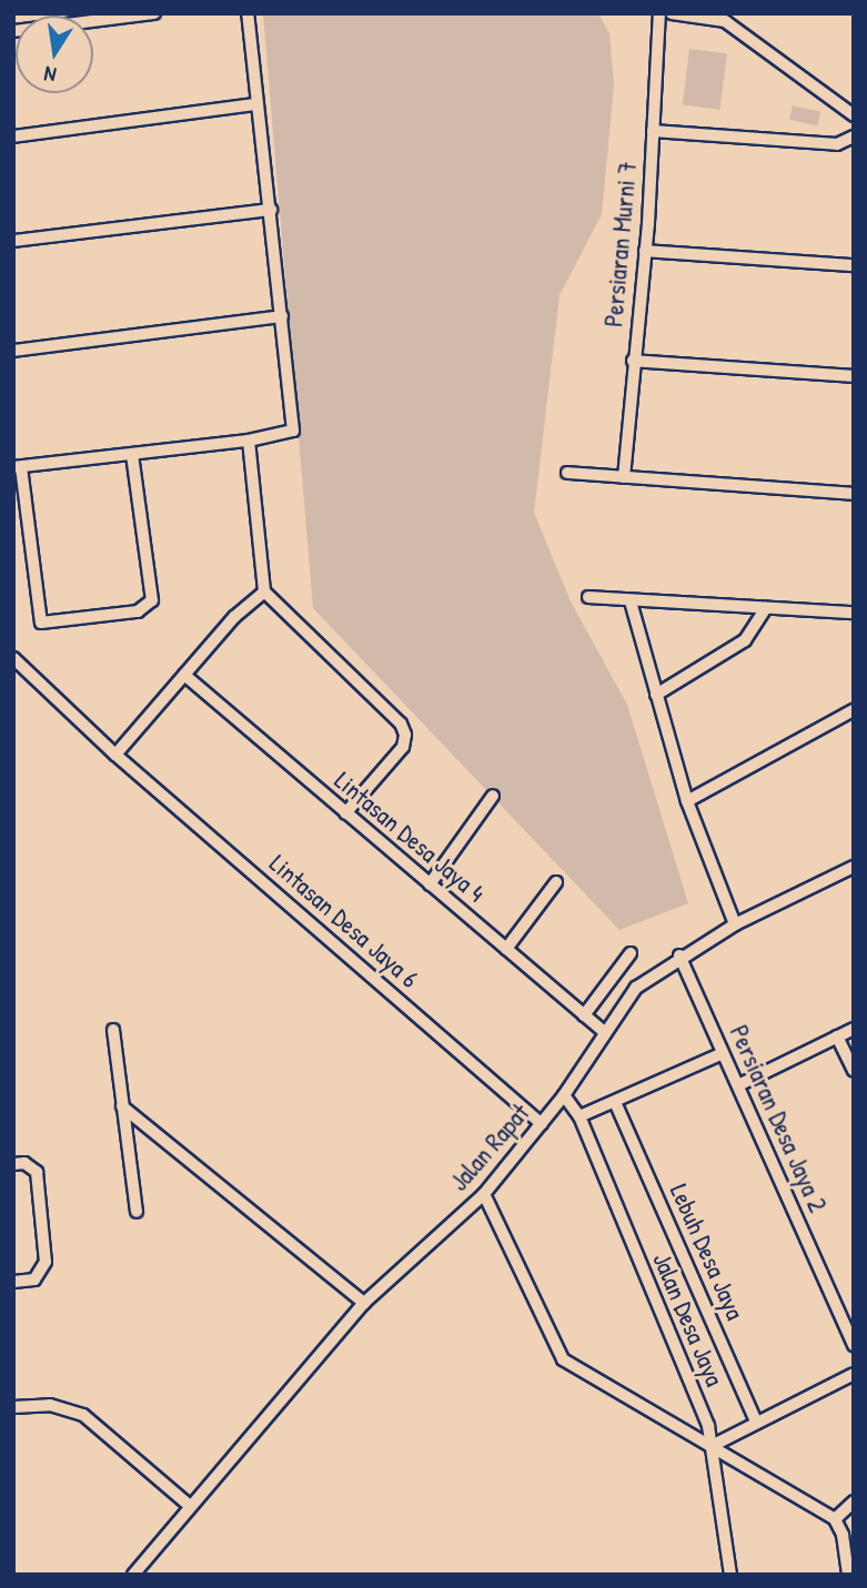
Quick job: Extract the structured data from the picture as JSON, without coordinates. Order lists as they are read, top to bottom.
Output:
{
  "streets": {
    "street": [
      "Persiaran Murni 7",
      "Lintasan Desa Jaya 4",
      "Lintasan Desa Jaya 6",
      "Persiaran Desa Jaya 2",
      "Jalan Rapat",
      "Lebuh Desa Jaya",
      "Jalan Desa Jaya"
    ]
  },
  "crossings": [
    ["Lintasan Desa Jaya 4", "Jalan Rapat"],
    ["Lintasan Desa Jaya 6", "Jalan Rapat"],
    ["Persiaran Desa Jaya 2", "Jalan Rapat"],
    ["Jalan Rapat", "Jalan Desa Jaya"]
  ],
  "north": "bottom"
}
